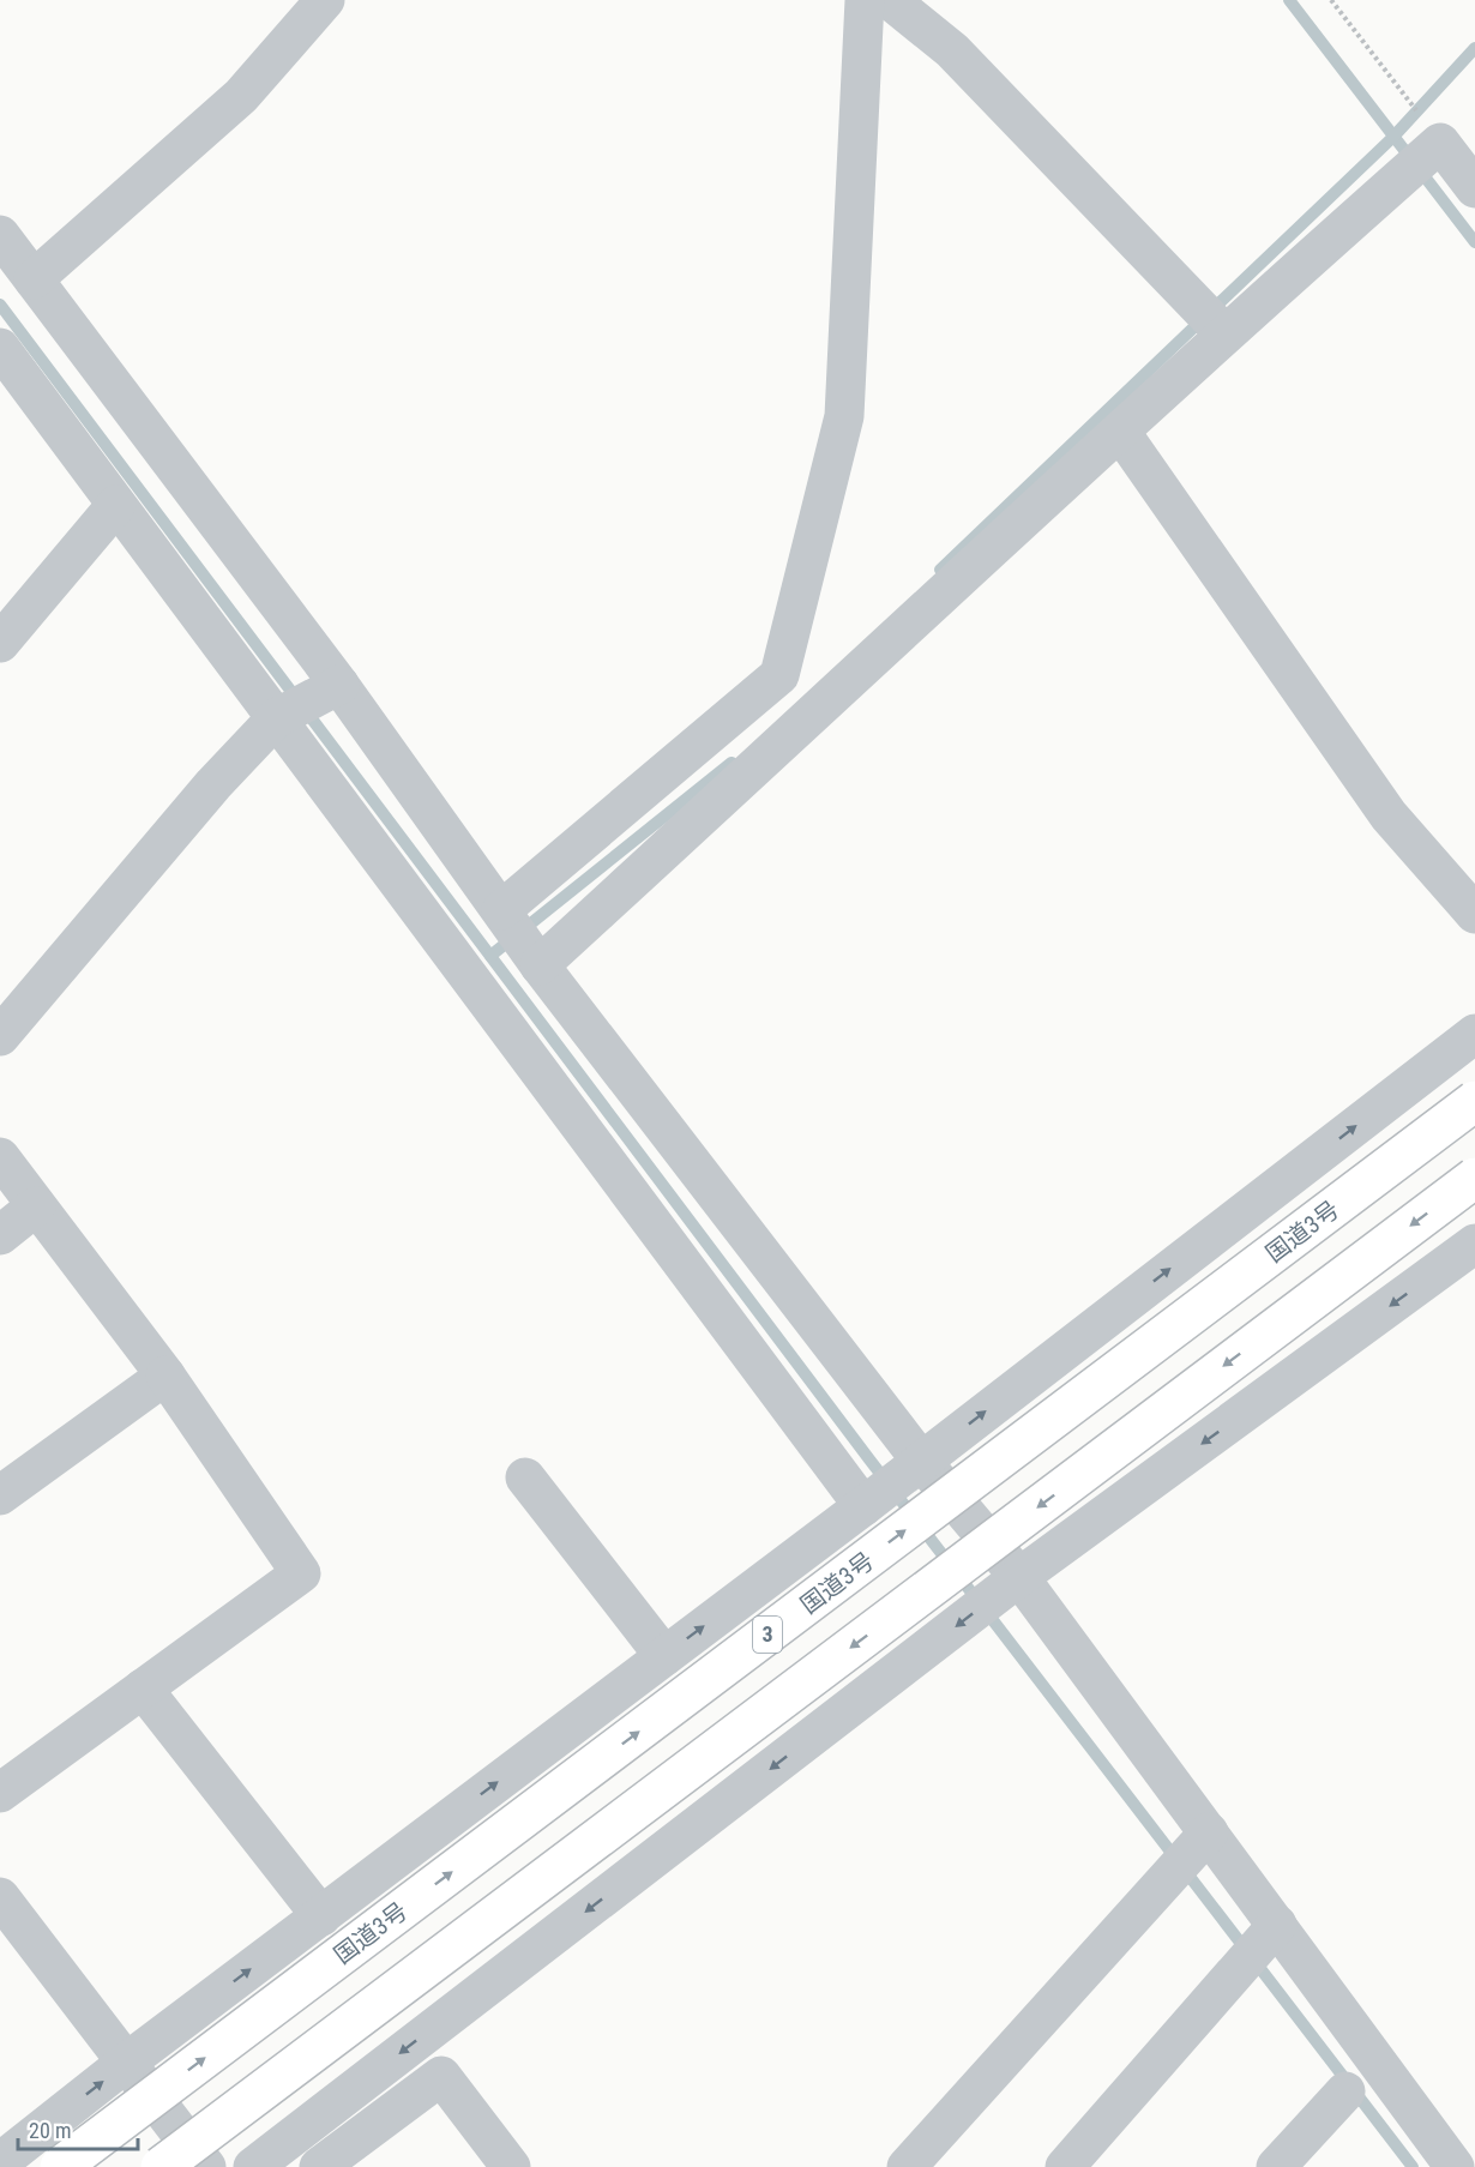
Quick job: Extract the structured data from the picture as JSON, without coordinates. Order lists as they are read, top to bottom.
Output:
{
  "streets": {
    "highway": ["国道3号", "3"]
  },
  "scale_bar": "20 m"
}
